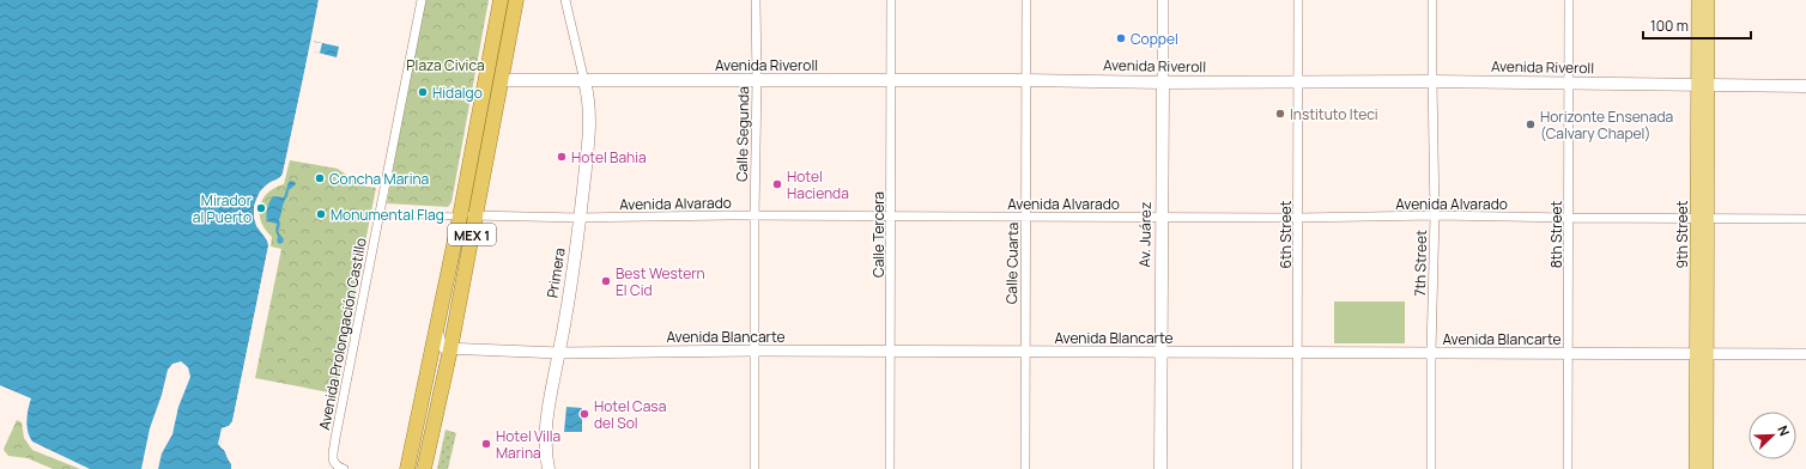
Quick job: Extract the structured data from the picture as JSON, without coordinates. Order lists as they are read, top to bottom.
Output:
{
  "streets": {
    "highway": ["MEX 1"],
    "main road": [
      "Avenida Riveroll",
      "Av. Juárez",
      "9th Street",
      "Primera"
    ],
    "street": [
      "Calle Segunda",
      "Avenida Alvarado",
      "Calle Tercera",
      "6th Street",
      "8th Street",
      "Calle Cuarta",
      "7th Street",
      "Avenida Prolongación Castillo",
      "Avenida Blancarte"
    ]
  },
  "crossings": [
    ["Avenida Riveroll", "Calle Segunda"],
    ["Avenida Riveroll", "MEX 1"],
    ["Avenida Riveroll", "Calle Tercera"],
    ["Avenida Riveroll", "Av. Juárez"],
    ["Avenida Riveroll", "6th Street"],
    ["Avenida Riveroll", "8th Street"],
    ["Avenida Riveroll", "9th Street"],
    ["Avenida Riveroll", "Calle Cuarta"],
    ["Avenida Riveroll", "7th Street"],
    ["Avenida Riveroll", "Primera"],
    ["Calle Segunda", "Avenida Alvarado"],
    ["Calle Segunda", "Avenida Blancarte"],
    ["Avenida Alvarado", "MEX 1"],
    ["Avenida Alvarado", "Calle Tercera"],
    ["Avenida Alvarado", "Av. Juárez"],
    ["Avenida Alvarado", "6th Street"],
    ["Avenida Alvarado", "8th Street"],
    ["Avenida Alvarado", "9th Street"],
    ["Avenida Alvarado", "Calle Cuarta"],
    ["Avenida Alvarado", "7th Street"],
    ["Avenida Alvarado", "Primera"],
    ["Avenida Alvarado", "Avenida Prolongación Castillo"],
    ["MEX 1", "Avenida Blancarte"],
    ["Calle Tercera", "Avenida Blancarte"],
    ["Av. Juárez", "Avenida Blancarte"],
    ["6th Street", "Avenida Blancarte"],
    ["8th Street", "Avenida Blancarte"],
    ["9th Street", "Avenida Blancarte"],
    ["Calle Cuarta", "Avenida Blancarte"],
    ["7th Street", "Avenida Blancarte"],
    ["Primera", "Avenida Blancarte"]
  ],
  "parks": ["Plaza Civica"],
  "places": [
    "Coppel",
    "Hidalgo",
    "Instituto Iteci",
    "Horizonte Ensenada (Calvary Chapel)",
    "Hotel Bahia",
    "Concha Marina",
    "Hotel Hacienda",
    "Mirador al Puerto",
    "Monumental Flag",
    "Best Western El Cid",
    "Hotel Casa del Sol",
    "Hotel Villa Marina"
  ],
  "scale_bar": "100 m",
  "north": "top right"
}
